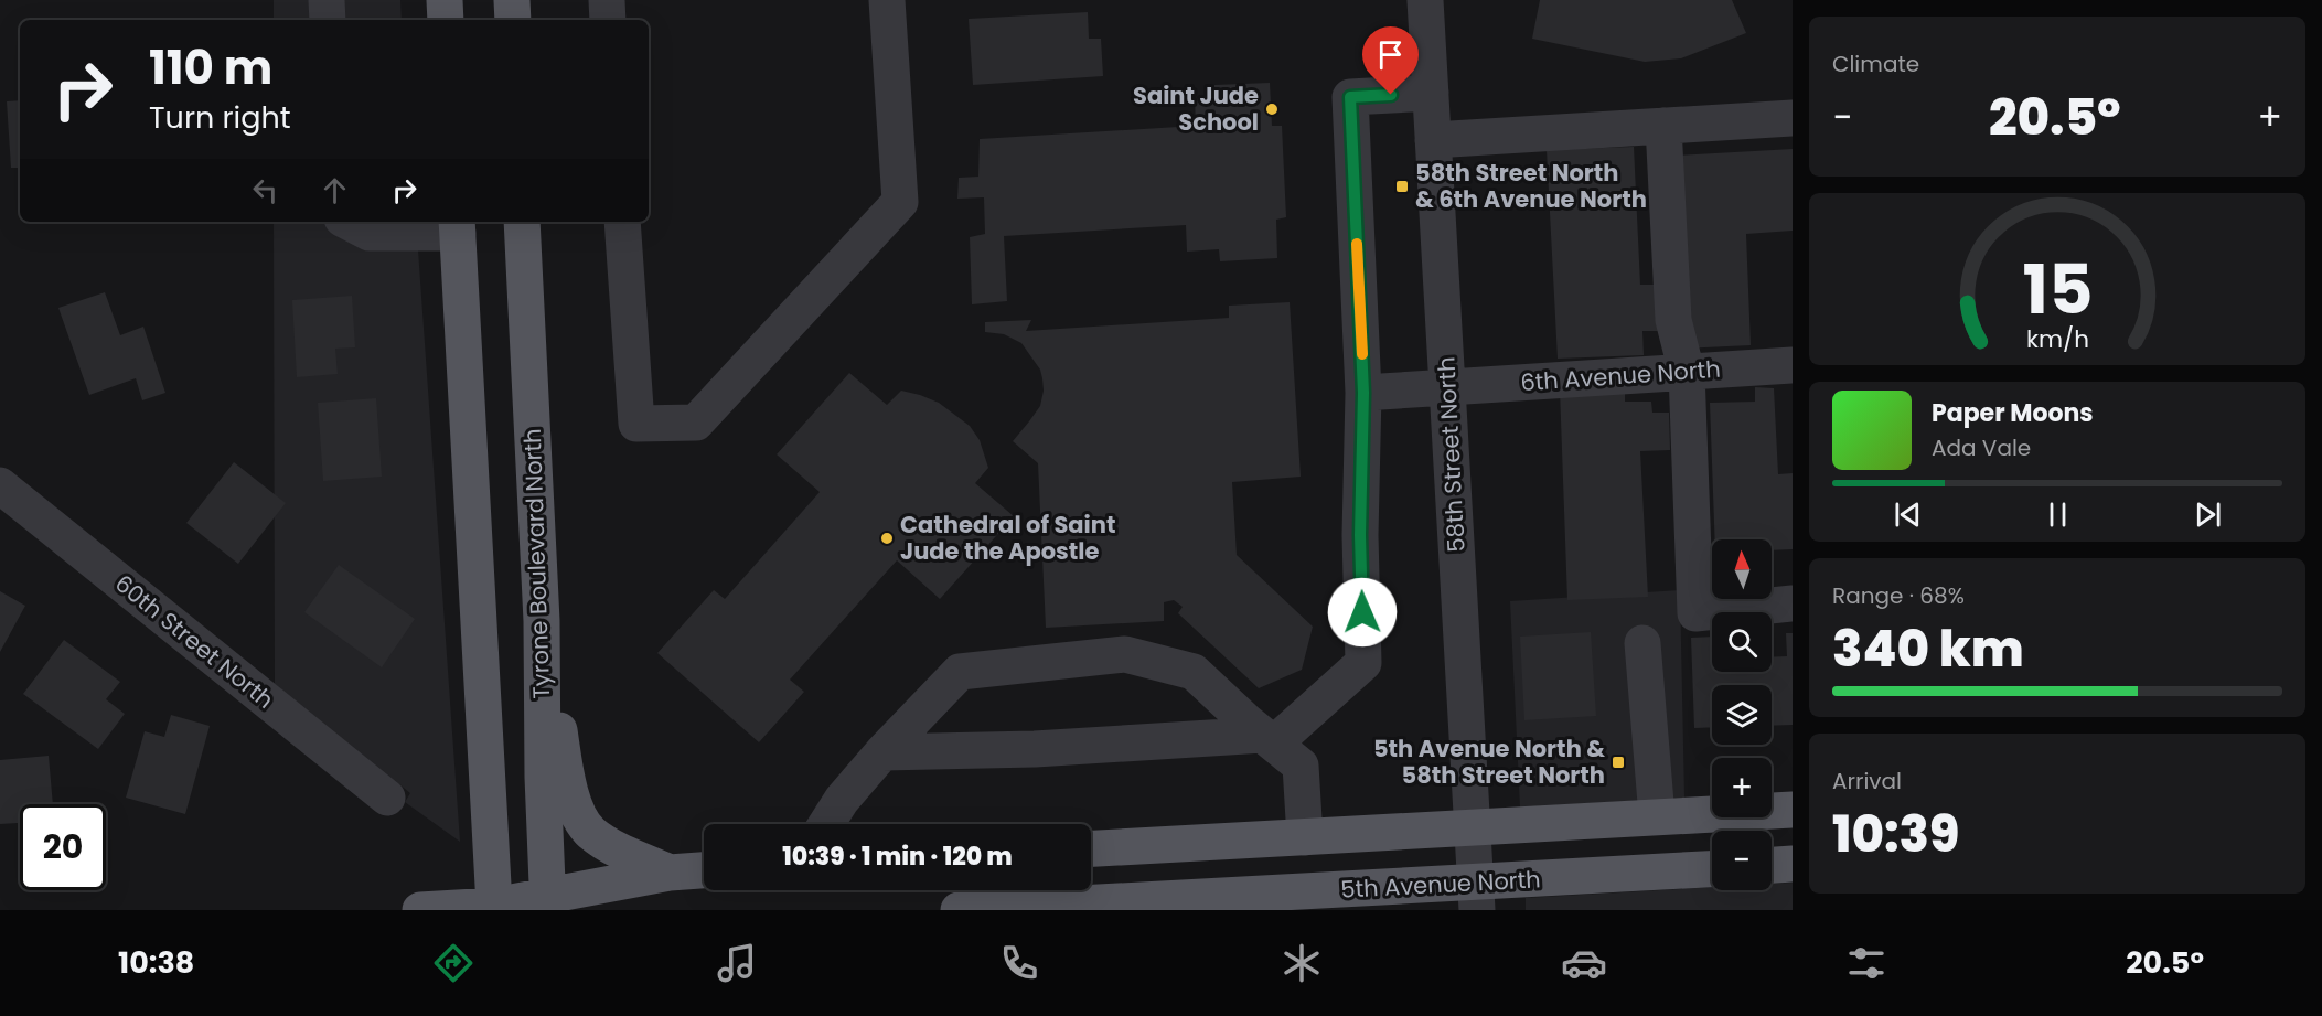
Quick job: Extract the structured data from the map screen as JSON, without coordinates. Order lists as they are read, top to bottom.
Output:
{
  "streets": {
    "main road": ["Tyrone Boulevard North", "5th Avenue North"],
    "street": ["6th Avenue North", "58th Street North", "60th Street North"]
  },
  "crossings": [
    ["6th Avenue North", "58th Street North"],
    ["58th Street North", "5th Avenue North"]
  ],
  "places": {
    "other": ["Saint Jude School", "Cathedral of Saint Jude the Apostle"],
    "transit": ["58th Street North & 6th Avenue North", "5th Avenue North & 58th Street North"]
  },
  "north": "top",
  "page": {
    "tile": [
      "Climate",
      ["Range · 68%", "340 km"],
      ["Arrival", "10:39"]
    ],
    "turn": ["110 m", "Turn right"],
    "heat": ["−", "20.5°", "+"],
    "song": ["Paper Moons", "Ada Vale"],
    "map_buttons": ["+", "−"],
    "limit": "20",
    "trip": "10:39 · 1 min · 120 m",
    "tabs": ["10:38", "20.5°"],
    "gauge": ["15", "km/h"]
  }
}
